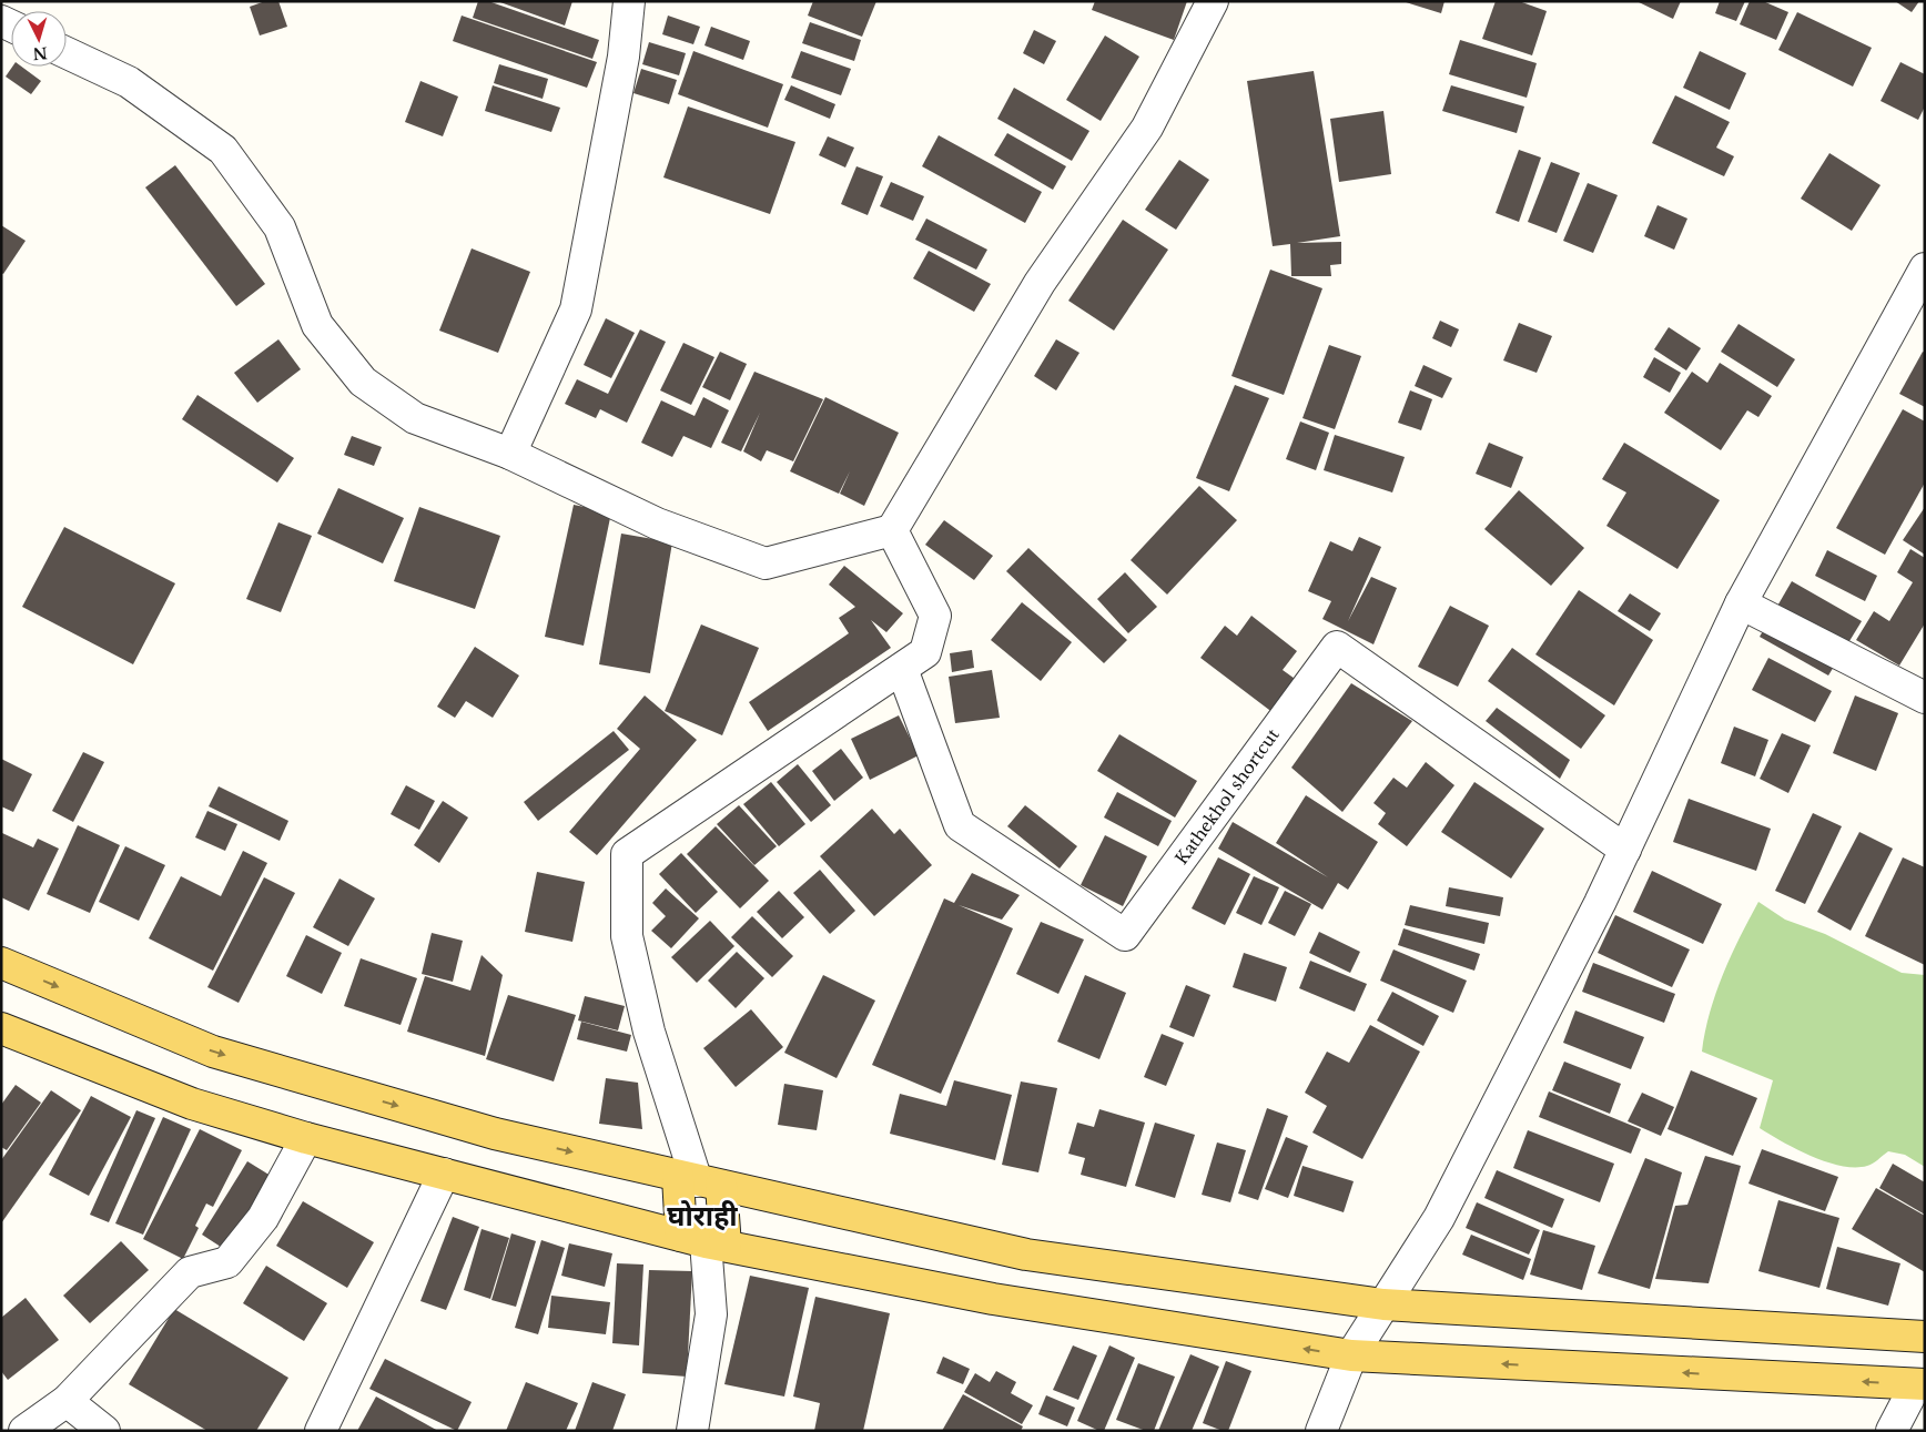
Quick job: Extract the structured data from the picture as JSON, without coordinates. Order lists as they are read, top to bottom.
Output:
{
  "streets": {
    "street": ["Kathekhol shortcut"]
  },
  "districts": ["घोराही"],
  "north": "bottom"
}
